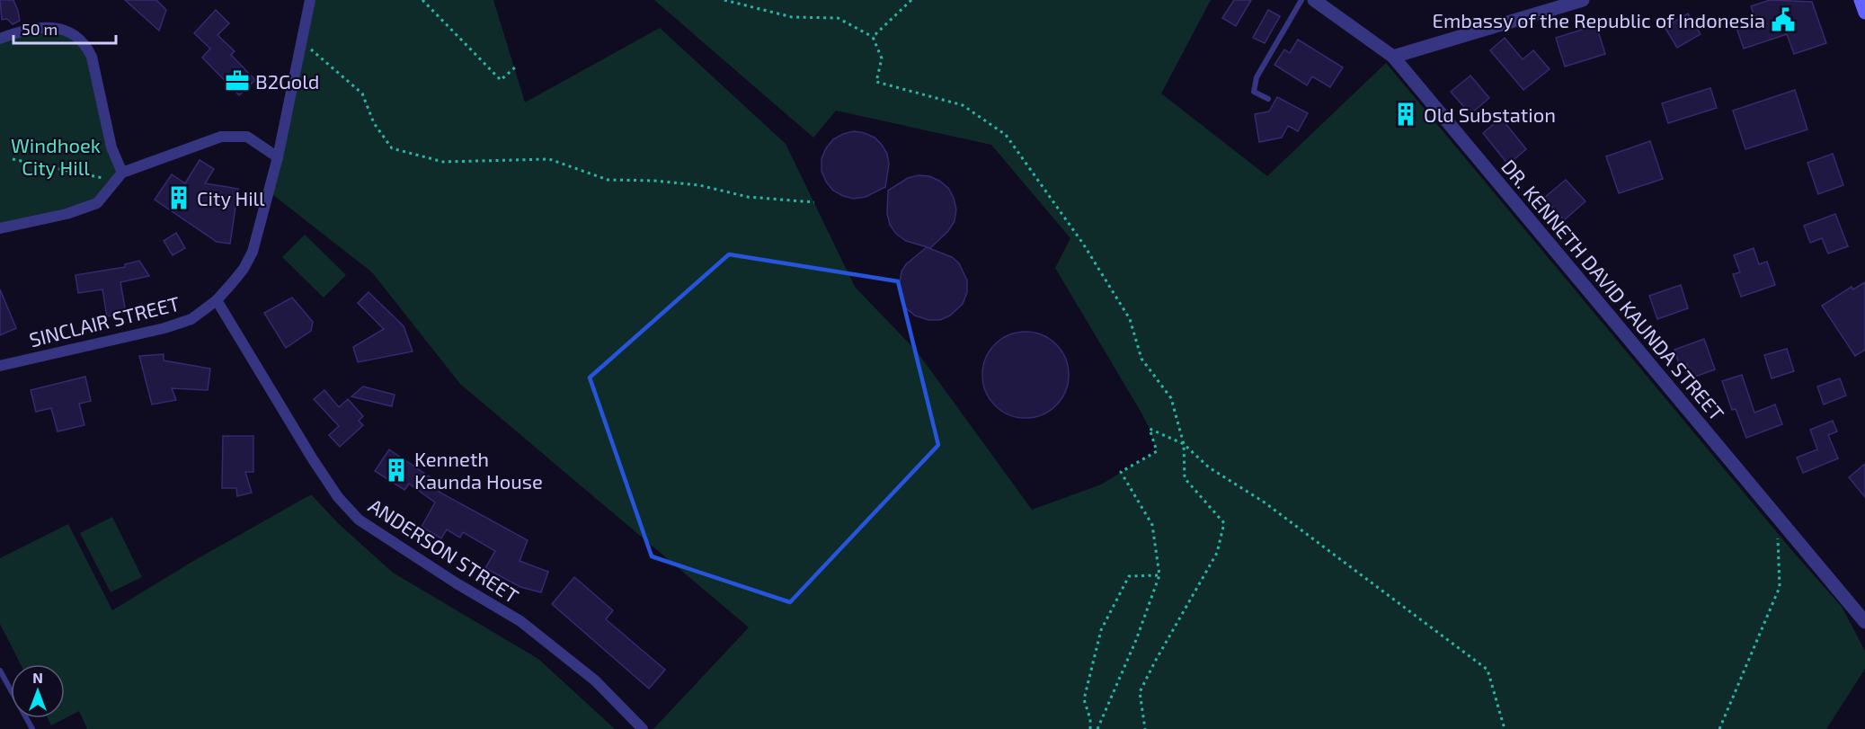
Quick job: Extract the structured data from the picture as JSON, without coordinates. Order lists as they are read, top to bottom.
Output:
{
  "streets": {
    "street": ["DR. KENNETH DAVID KAUNDA STREET", "SINCLAIR STREET", "ANDERSON STREET"]
  },
  "crossings": [
    ["SINCLAIR STREET", "ANDERSON STREET"]
  ],
  "parks": ["Windhoek City Hill"],
  "places": {
    "public building": ["Embassy of the Republic of Indonesia"],
    "office": ["B2Gold"],
    "building": ["Old Substation", "City Hill", "Kenneth Kaunda House"]
  },
  "scale_bar": "50 m",
  "north": "top"
}
